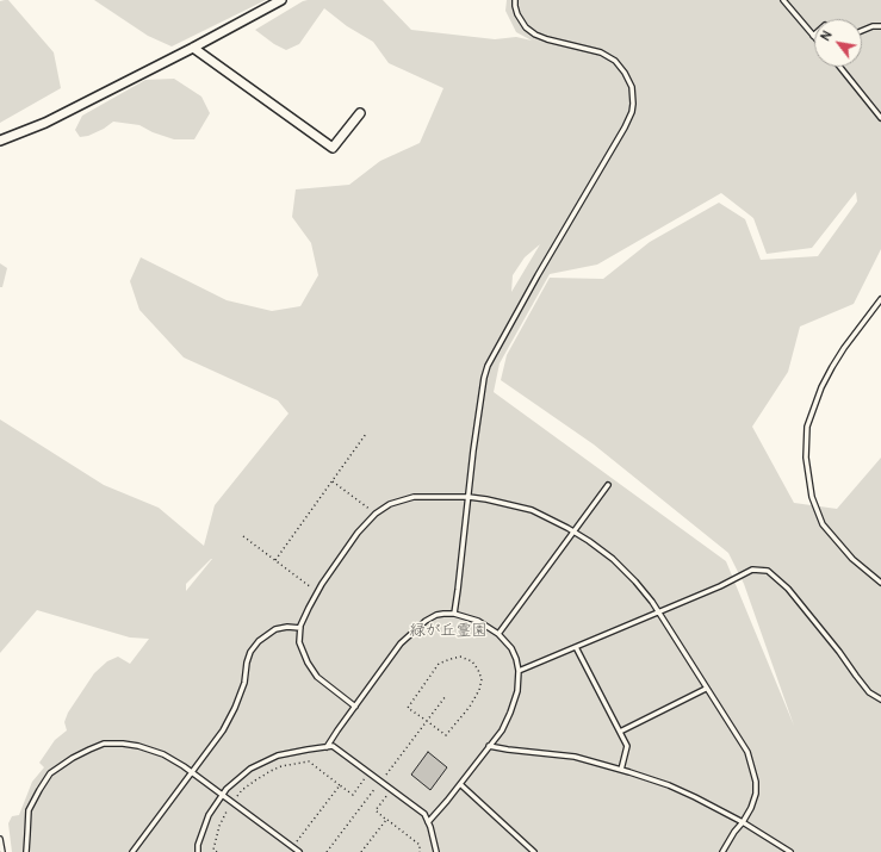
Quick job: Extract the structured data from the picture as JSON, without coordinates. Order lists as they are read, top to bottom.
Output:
{
  "parks": ["緑が丘霊園"],
  "north": "top left"
}
